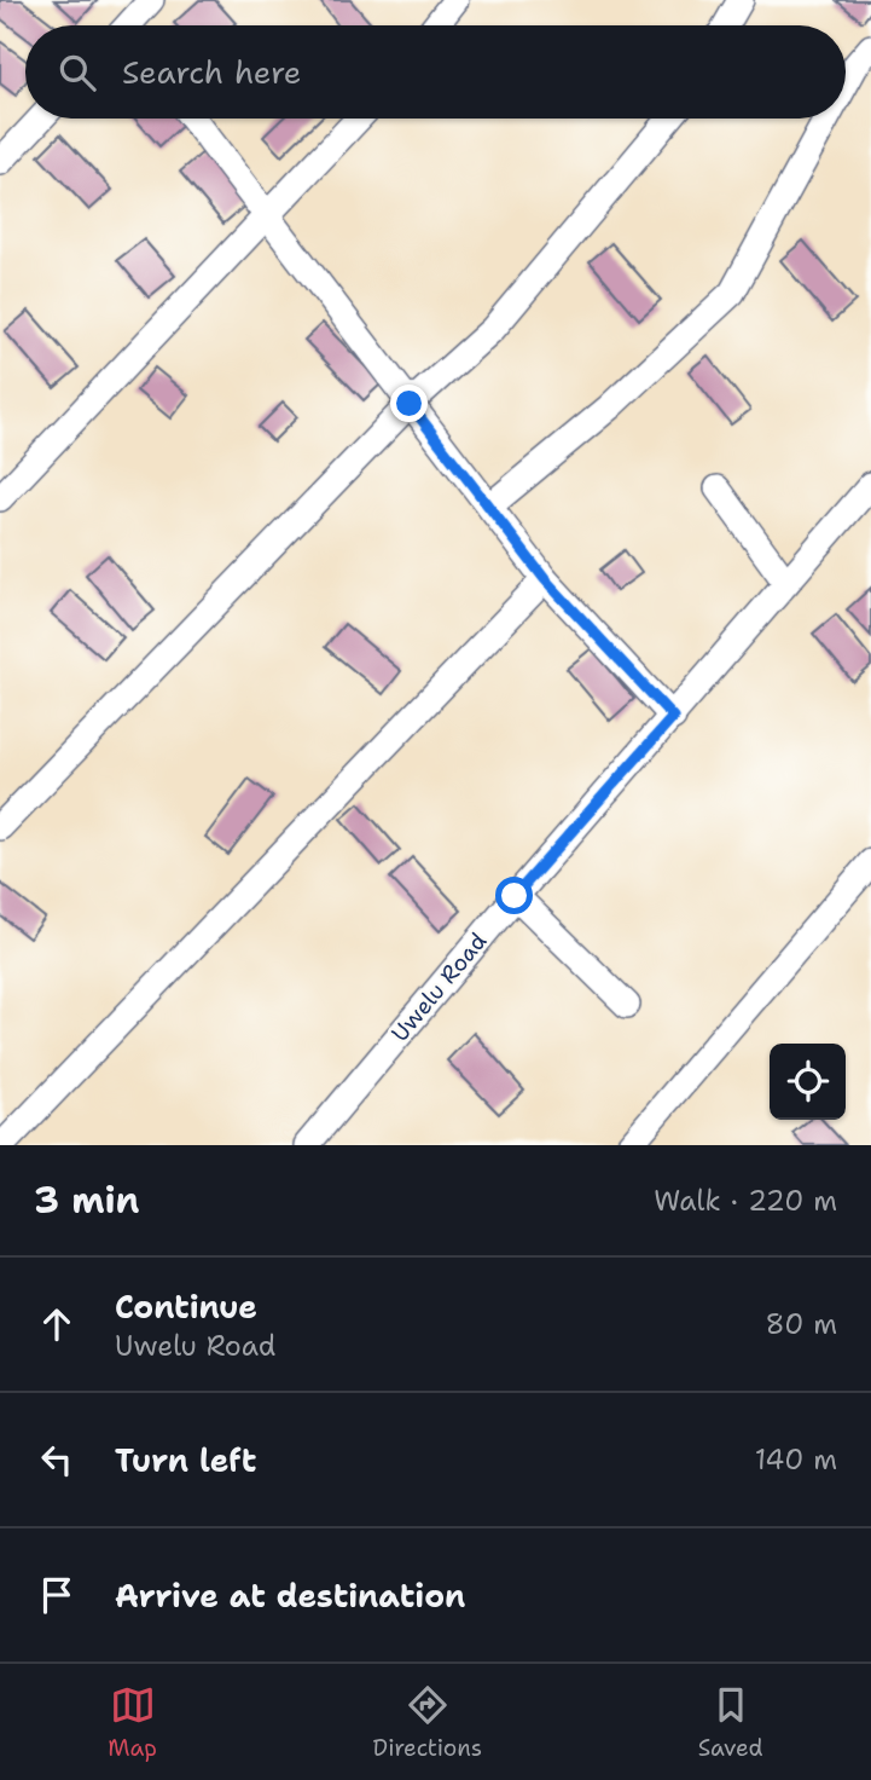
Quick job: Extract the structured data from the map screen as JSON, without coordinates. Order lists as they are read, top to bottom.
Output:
{
  "streets": {
    "street": ["Uwelu Road"]
  },
  "page": {
    "search": "Search here",
    "heading": ["3 min", "Walk · 220 m"],
    "list": [
      ["Continue", "Uwelu Road", "80 m"],
      ["Turn left", "140 m"],
      "Arrive at destination"
    ],
    "nav": ["Map", "Directions", "Saved"]
  }
}
